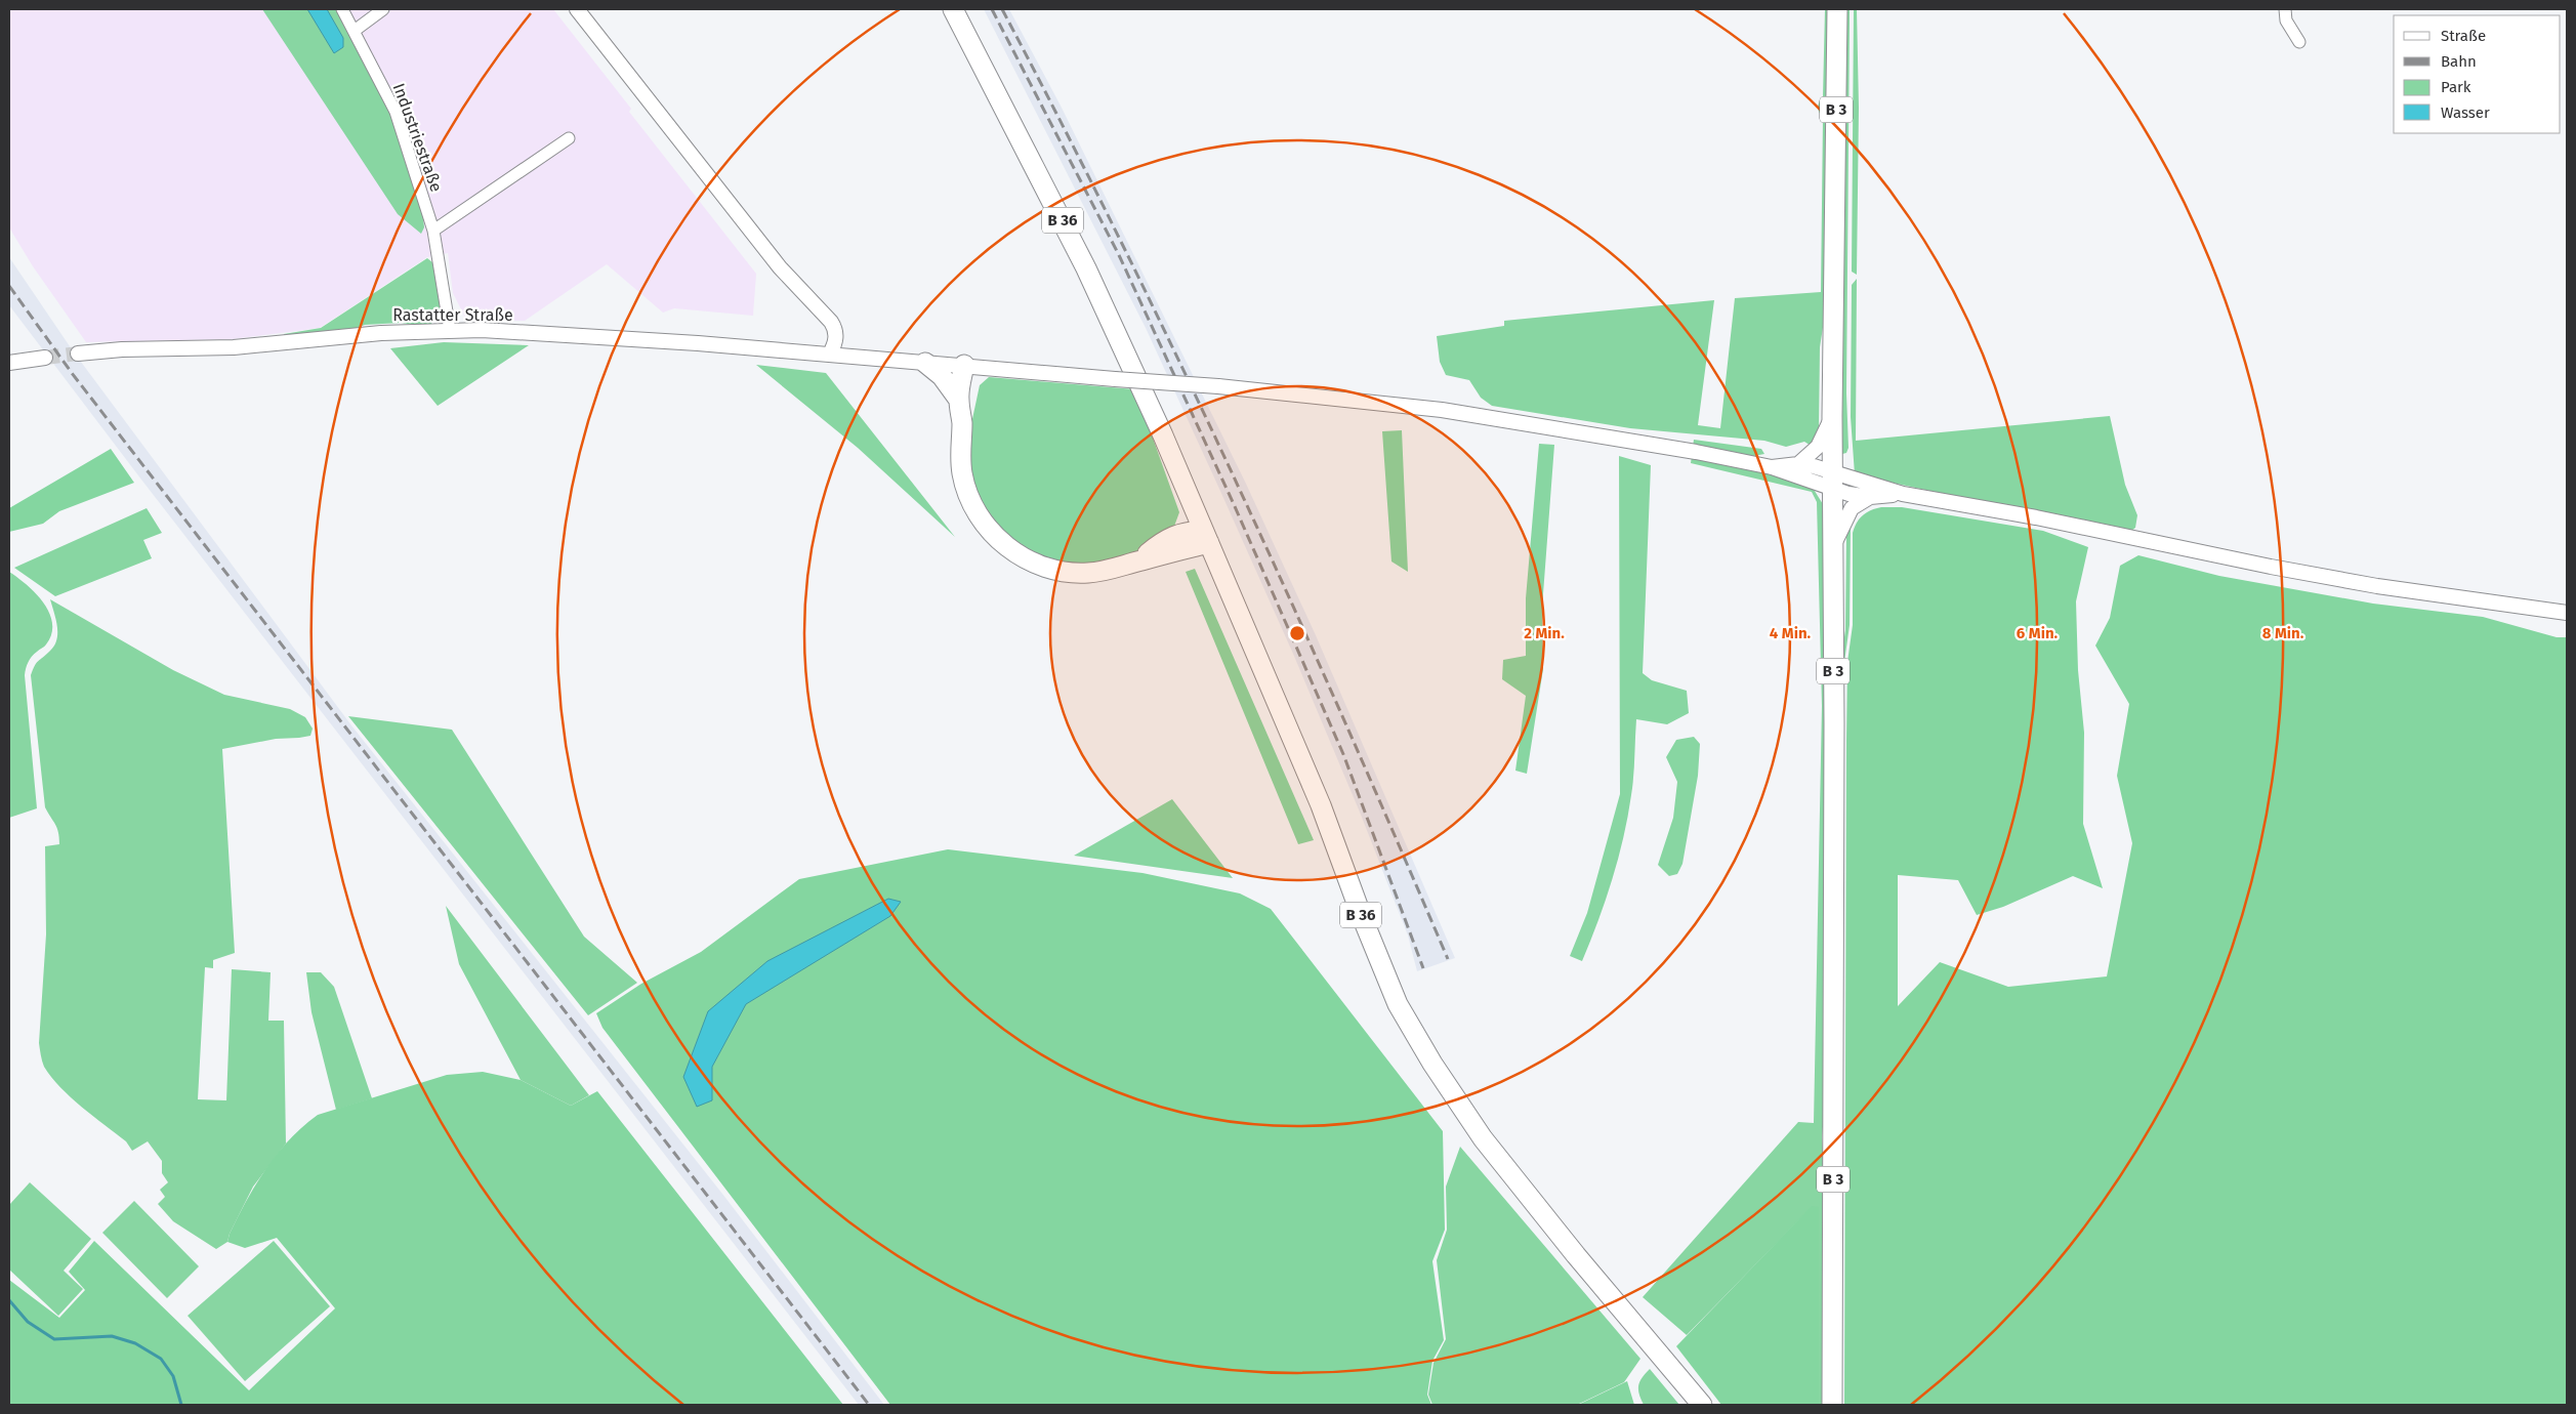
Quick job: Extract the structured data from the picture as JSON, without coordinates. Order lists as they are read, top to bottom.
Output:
{
  "streets": {
    "main road": ["B 3", "B 36"],
    "street": ["Industriestraße", "Rastatter Straße"]
  },
  "crossings": [
    ["Industriestraße", "Rastatter Straße"]
  ],
  "legend": [
    "Straße",
    "Bahn",
    "Park",
    "Wasser"
  ],
  "rings": [
    "2 Min.",
    "4 Min.",
    "6 Min.",
    "8 Min."
  ]
}
